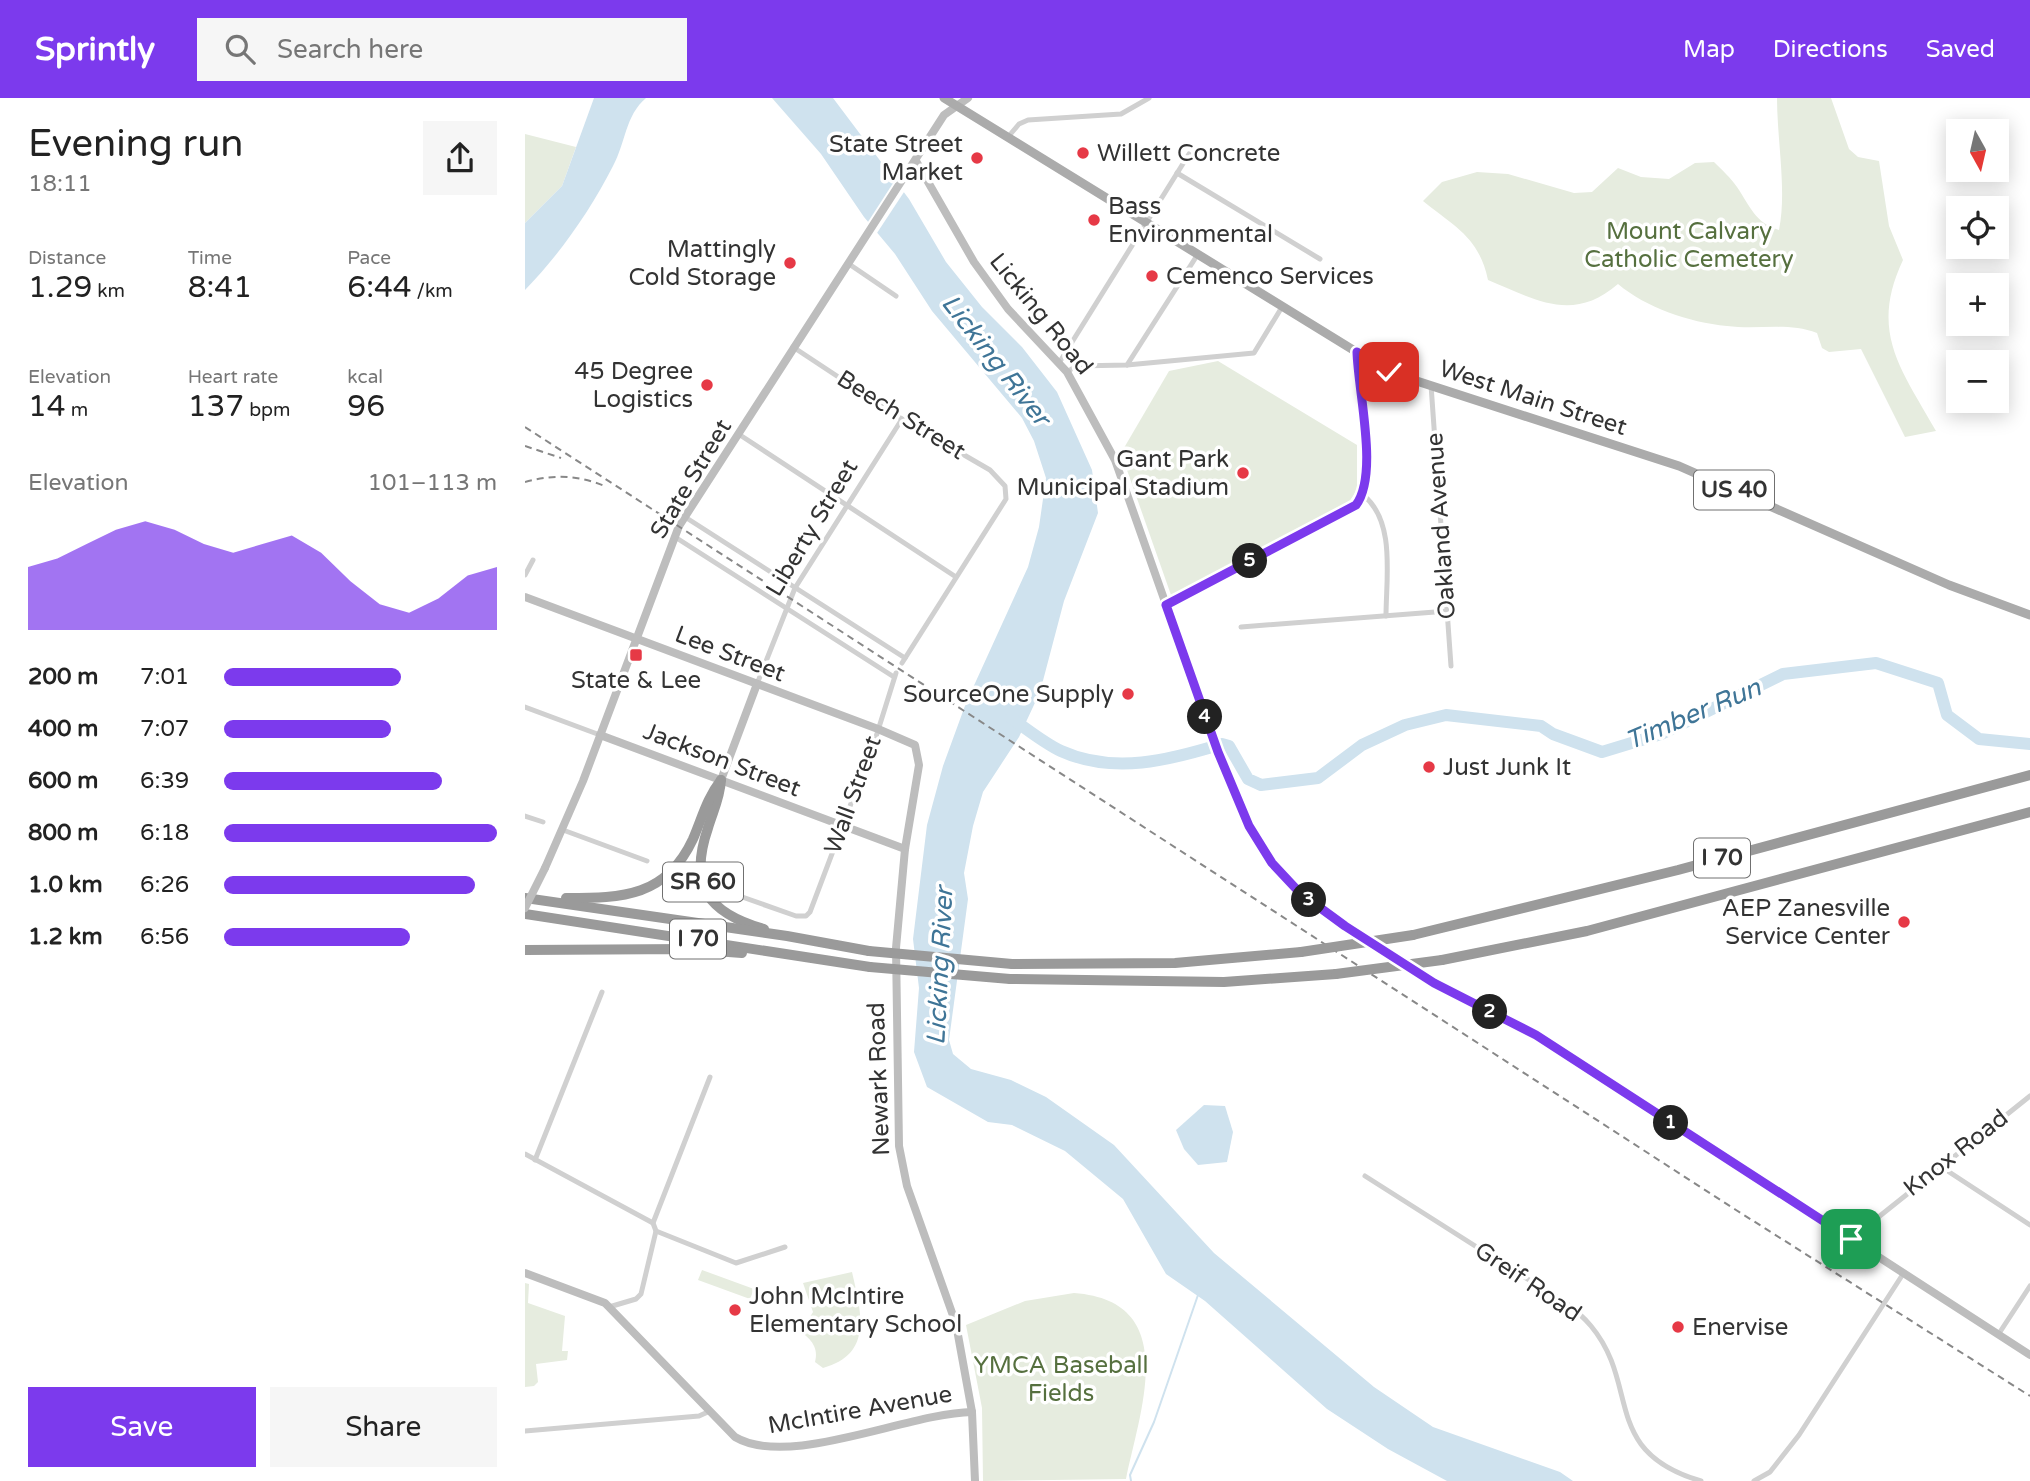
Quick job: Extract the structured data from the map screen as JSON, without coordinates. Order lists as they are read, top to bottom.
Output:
{
  "streets": {
    "highway": ["I 70", "SR 60"],
    "main road": ["West Main Street", "US 40"],
    "street": [
      "Licking Road",
      "Beech Street",
      "State Street",
      "Oakland Avenue",
      "Liberty Street",
      "Lee Street",
      "Jackson Street",
      "Wall Street",
      "Newark Road",
      "Knox Road",
      "Greif Road",
      "McIntire Avenue"
    ]
  },
  "crossings": [
    ["Licking Road", "State Street"],
    ["Licking Road", "Knox Road"],
    ["West Main Street", "State Street"],
    ["West Main Street", "Oakland Avenue"],
    ["Beech Street", "State Street"],
    ["Beech Street", "Liberty Street"],
    ["State Street", "Lee Street"],
    ["State Street", "Jackson Street"],
    ["Liberty Street", "Lee Street"],
    ["Liberty Street", "Jackson Street"],
    ["Liberty Street", "Wall Street"],
    ["Liberty Street", "SR 60"],
    ["Lee Street", "Wall Street"],
    ["Lee Street", "Newark Road"],
    ["Jackson Street", "Wall Street"],
    ["Jackson Street", "SR 60"],
    ["Jackson Street", "Newark Road"],
    ["I 70", "SR 60"],
    ["Newark Road", "McIntire Avenue"]
  ],
  "water": ["Licking River", "Timber Run"],
  "parks": ["Mount Calvary Catholic Cemetery", "YMCA Baseball Fields"],
  "places": {
    "other": [
      "Willett Concrete",
      "State Street Market",
      "Bass Environmental",
      "Mattingly Cold Storage",
      "Cemenco Services",
      "45 Degree Logistics",
      "Gant Park Municipal Stadium",
      "SourceOne Supply",
      "Just Junk It",
      "AEP Zanesville Service Center",
      "John McIntire Elementary School",
      "Enervise"
    ],
    "transit": ["State & Lee"]
  },
  "north": "bottom",
  "page": {
    "header": "Sprintly",
    "search": "Search here",
    "nav": ["Map", "Directions", "Saved"],
    "heading": ["Evening run", "18:11"],
    "map_buttons": ["+", "−"],
    "stats": [
      ["Distance", "1.29 km"],
      ["Time", "8:41"],
      ["Pace", "6:44 /km"],
      ["Elevation", "14 m"],
      ["Heart rate", "137 bpm"],
      ["kcal", "96"]
    ],
    "chart": ["Elevation", "101–113 m"],
    "pins": [
      "5",
      "4",
      "3",
      "2",
      "1"
    ],
    "list": [
      {
        "name": "200 m",
        "note": "7:01"
      },
      {
        "name": "400 m",
        "note": "7:07"
      },
      {
        "name": "600 m",
        "note": "6:39"
      },
      {
        "name": "800 m",
        "note": "6:18"
      },
      {
        "name": "1.0 km",
        "note": "6:26"
      },
      {
        "name": "1.2 km",
        "note": "6:56"
      }
    ],
    "buttons": ["Save", "Share"]
  }
}
